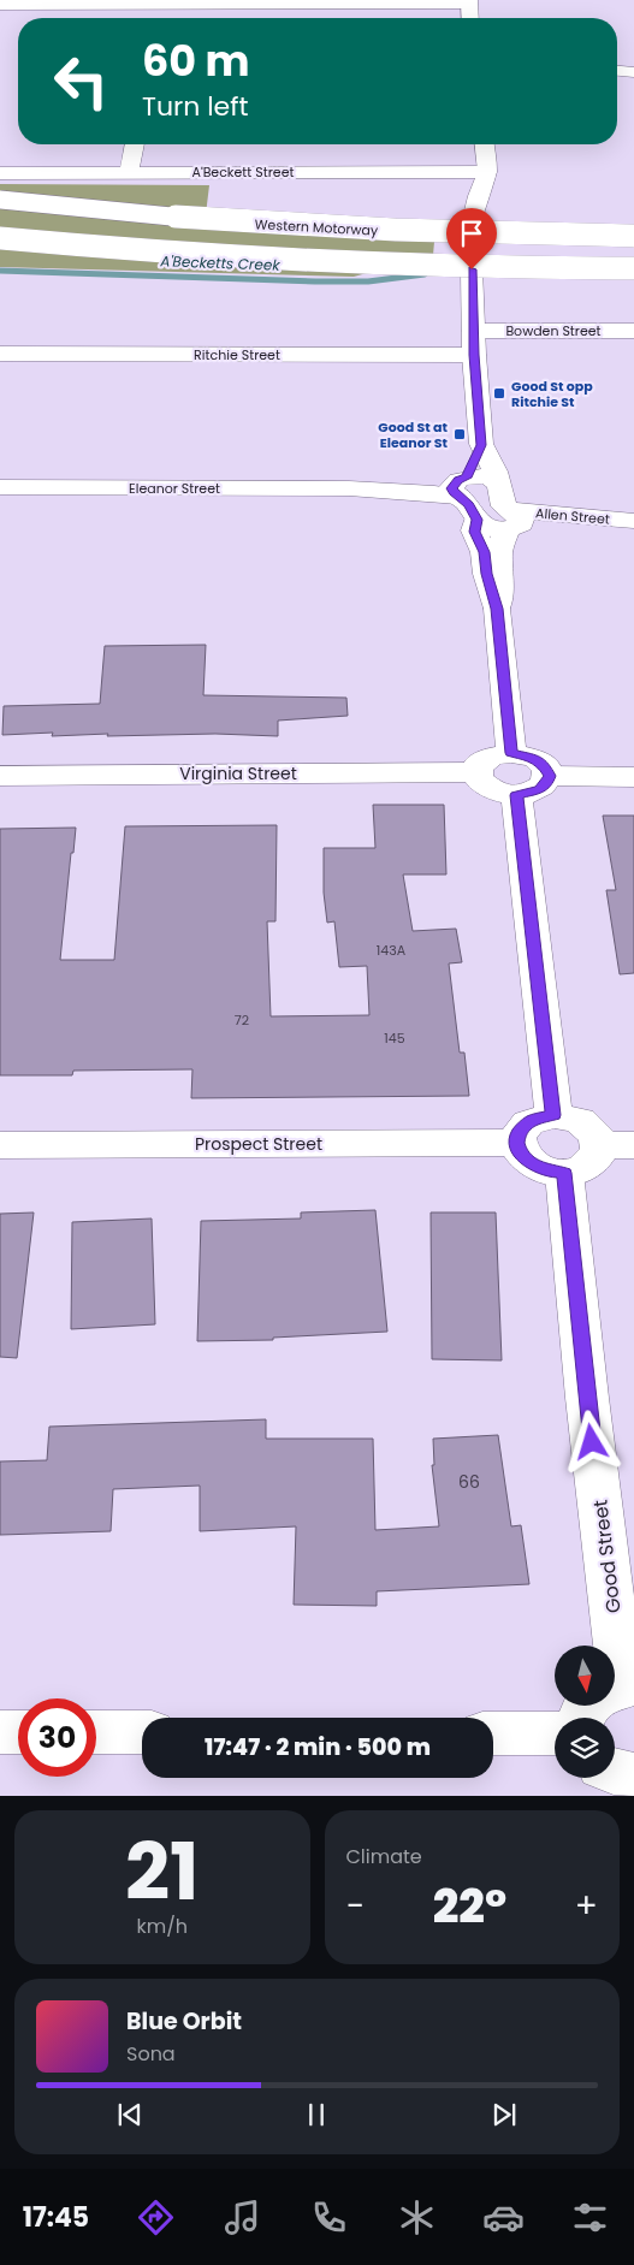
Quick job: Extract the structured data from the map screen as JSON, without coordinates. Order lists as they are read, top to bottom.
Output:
{
  "streets": {
    "main road": [
      "A'Beckett Street",
      "Western Motorway",
      "Bowden Street",
      "Ritchie Street",
      "Eleanor Street",
      "Allen Street",
      "Virginia Street",
      "Prospect Street",
      "Good Street"
    ]
  },
  "water": ["A'Becketts Creek"],
  "places": {
    "transit": ["Good St opp Ritchie St", "Good St at Eleanor St"]
  },
  "house_numbers": [
    "143A",
    "72",
    "145",
    "66"
  ],
  "north": "bottom",
  "page": {
    "turn": ["60 m", "Turn left"],
    "limit": "30",
    "trip": "17:47 · 2 min · 500 m",
    "tile": [
      ["21", "km/h"],
      "Climate"
    ],
    "heat": ["−", "22°", "+"],
    "song": ["Blue Orbit", "Sona"],
    "tabs": "17:45"
  }
}
